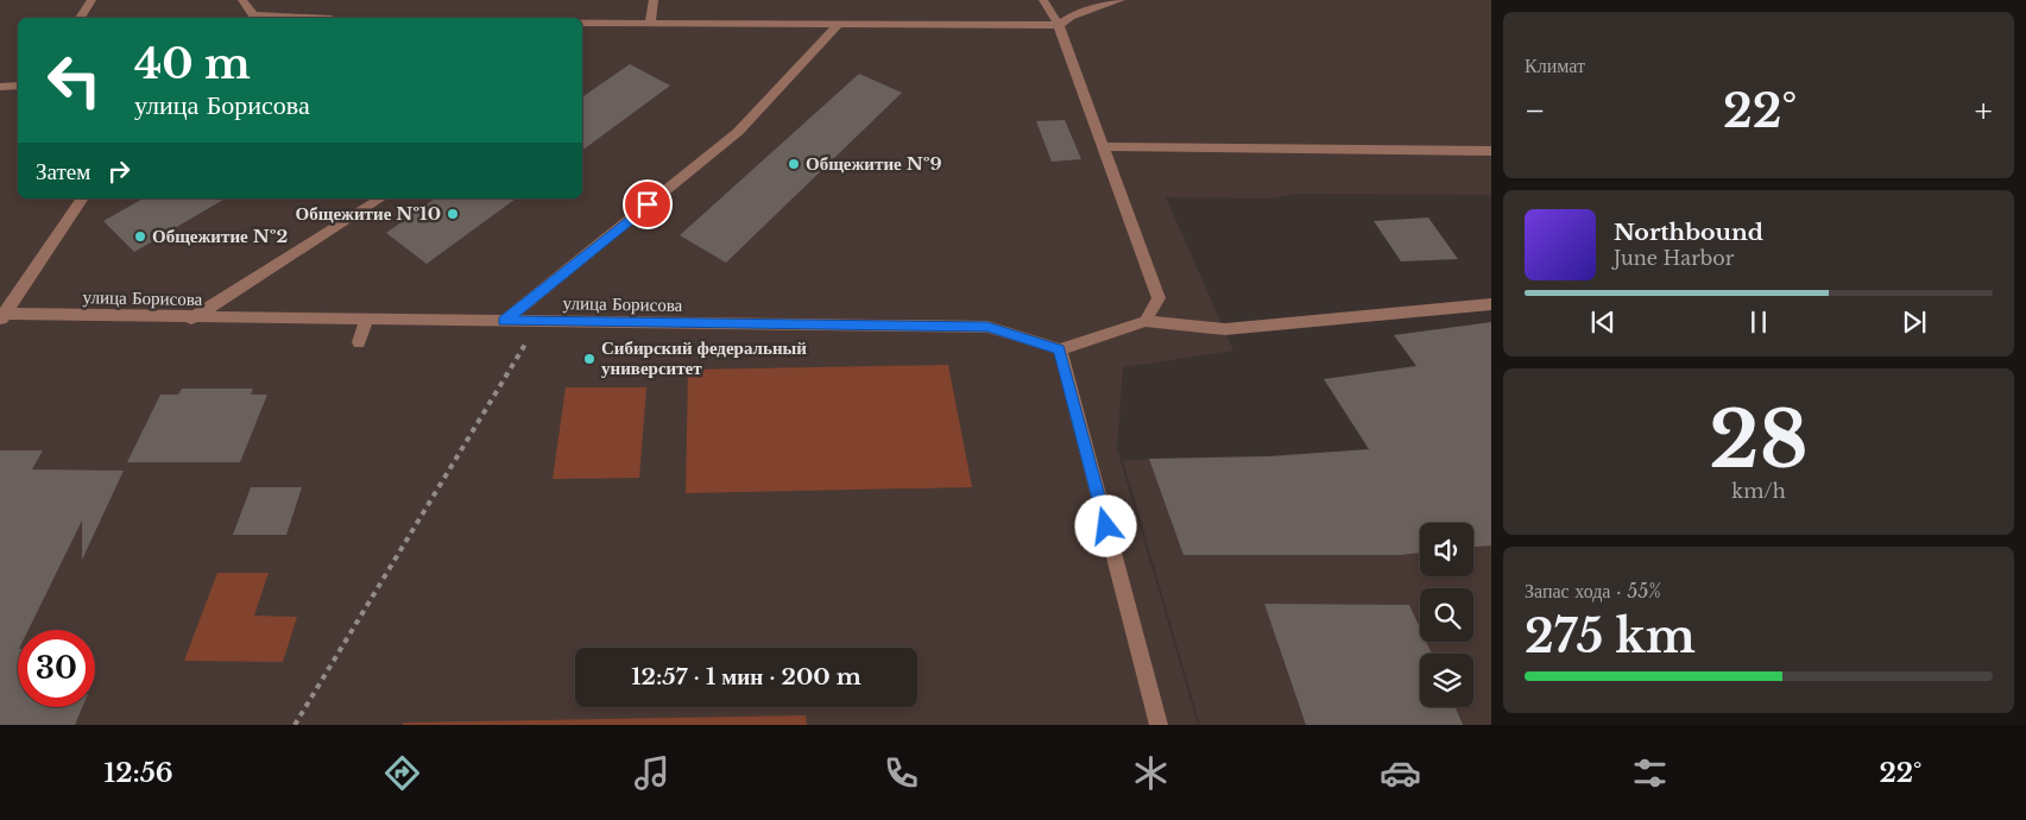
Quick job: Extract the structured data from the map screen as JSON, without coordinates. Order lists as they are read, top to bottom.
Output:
{
  "streets": {
    "street": ["улица Борисова"]
  },
  "places": [
    "Общежитие №9",
    "Общежитие №10",
    "Общежитие №2",
    "Сибирский федеральный университет"
  ],
  "page": {
    "tile": [
      "Климат",
      ["28", "km/h"],
      ["Запас хода · 55%", "275 km"]
    ],
    "turn": ["40 m", "улица Борисова"],
    "heat": ["−", "22°", "+"],
    "then": "Затем",
    "song": ["Northbound", "June Harbor"],
    "limit": "30",
    "trip": "12:57 · 1 мин · 200 m",
    "tabs": ["12:56", "22°"]
  }
}
